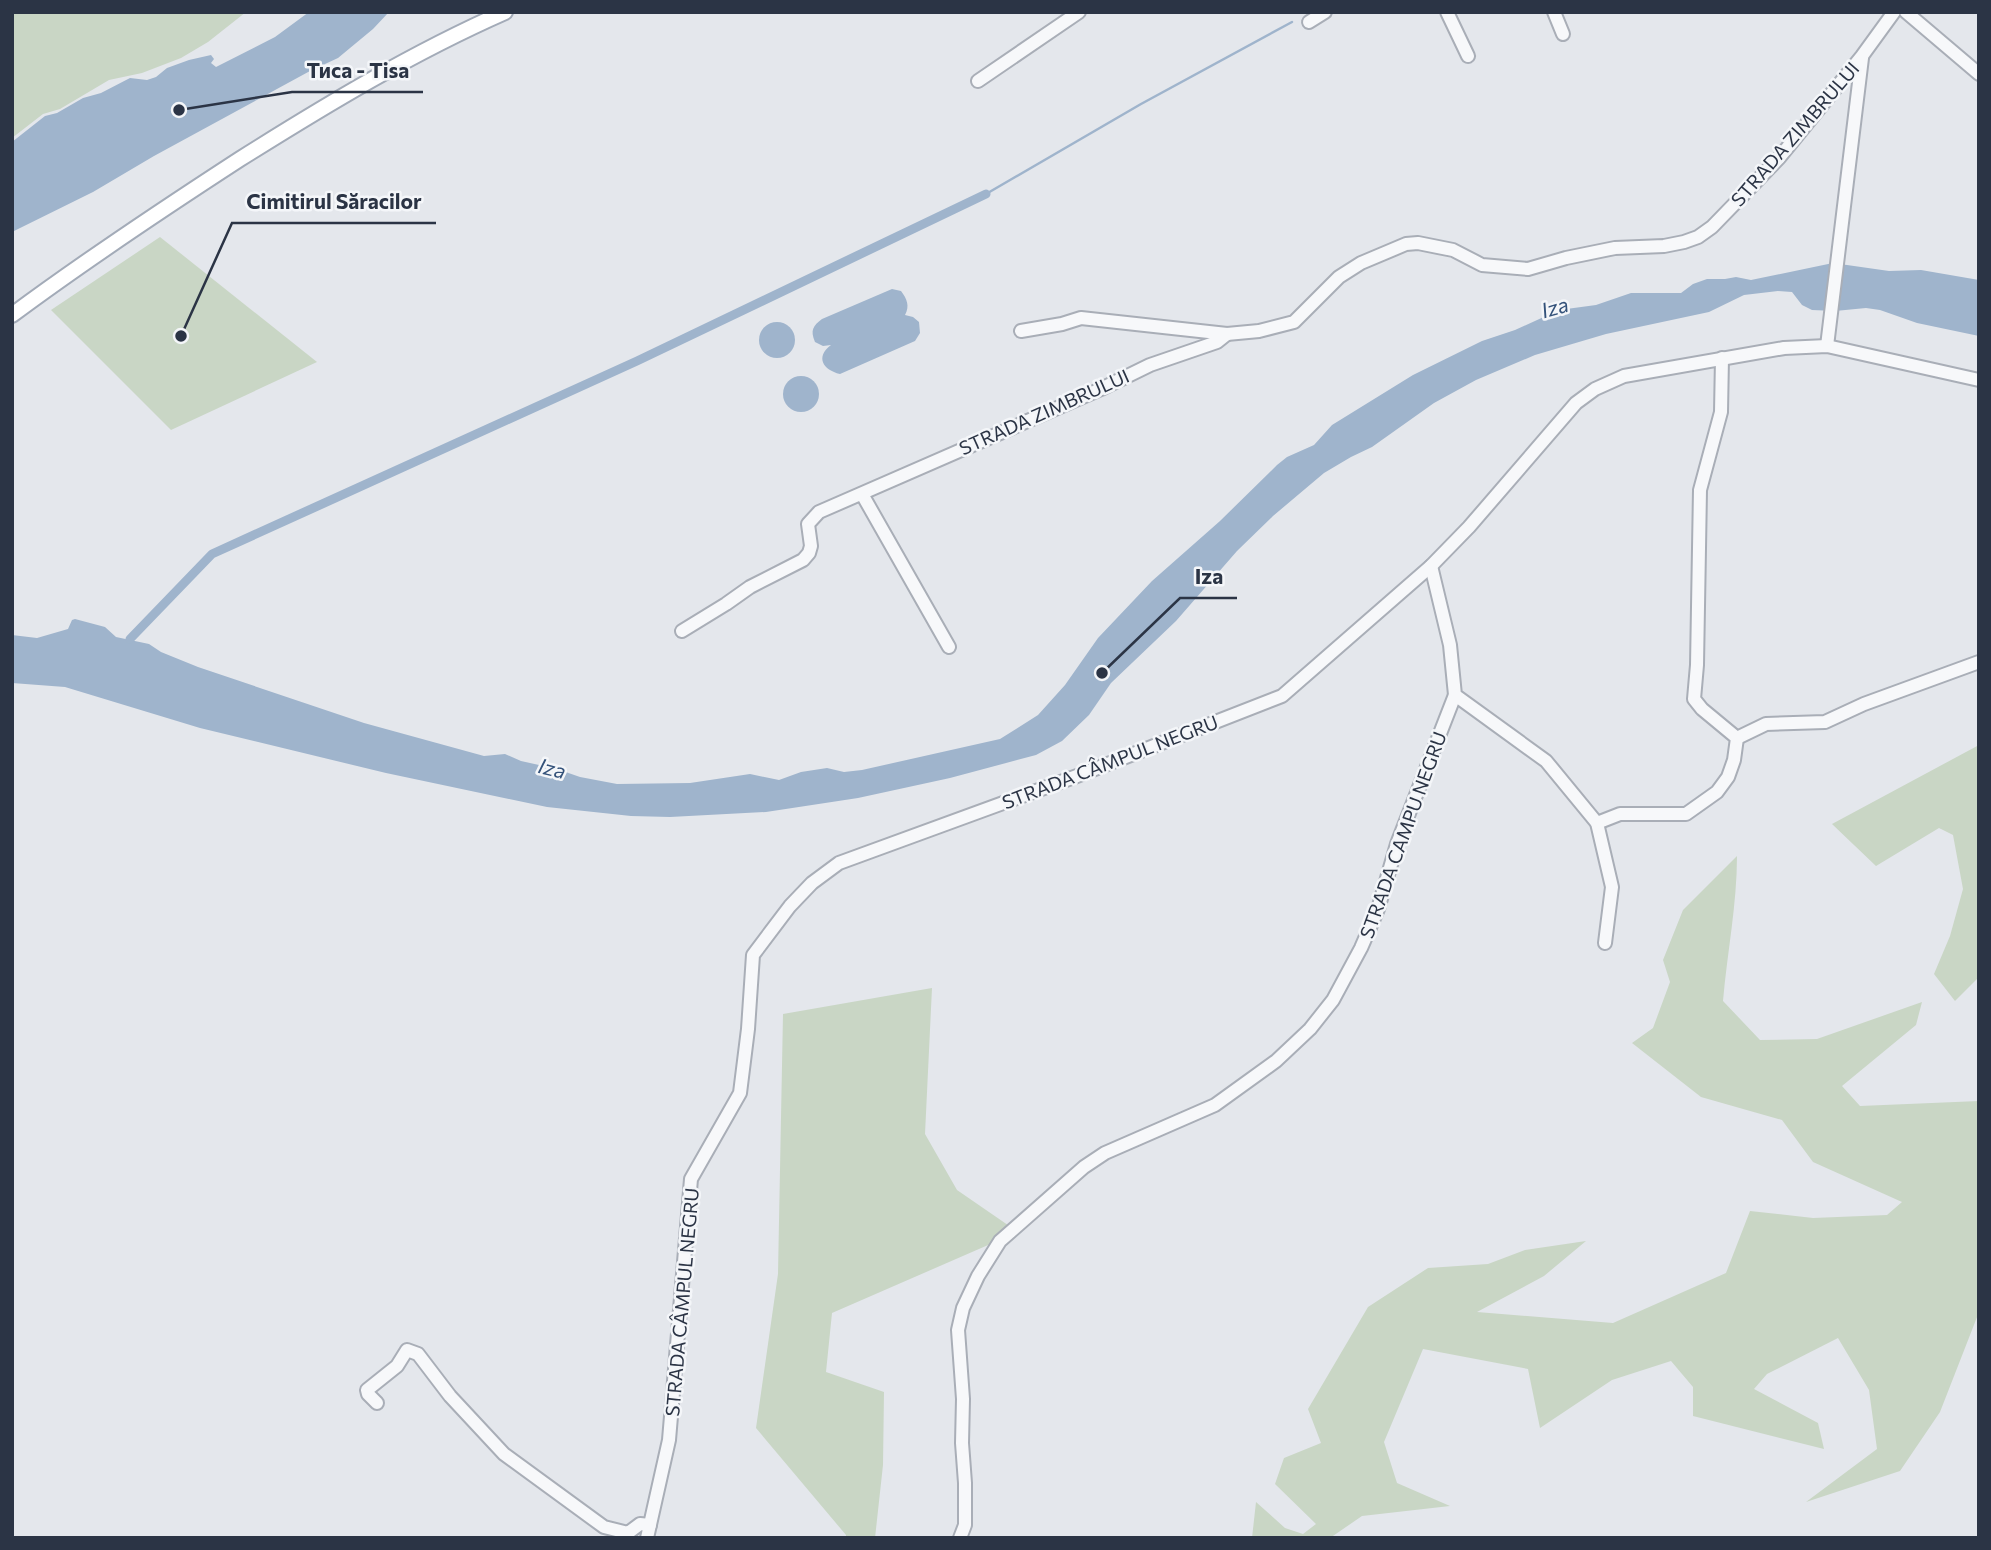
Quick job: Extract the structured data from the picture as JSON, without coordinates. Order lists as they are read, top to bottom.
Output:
{
  "streets": {
    "street": ["STRADA ZIMBRULUI", "STRADA CÂMPUL NEGRU", "STRADA CAMPU NEGRU"]
  },
  "crossings": [
    ["STRADA ZIMBRULUI", "STRADA CÂMPUL NEGRU"],
    ["STRADA CÂMPUL NEGRU", "STRADA CAMPU NEGRU"]
  ],
  "water": ["Iza"],
  "places": ["Тиса - Tisa", "Cimitirul Săracilor", "Iza"]
}
